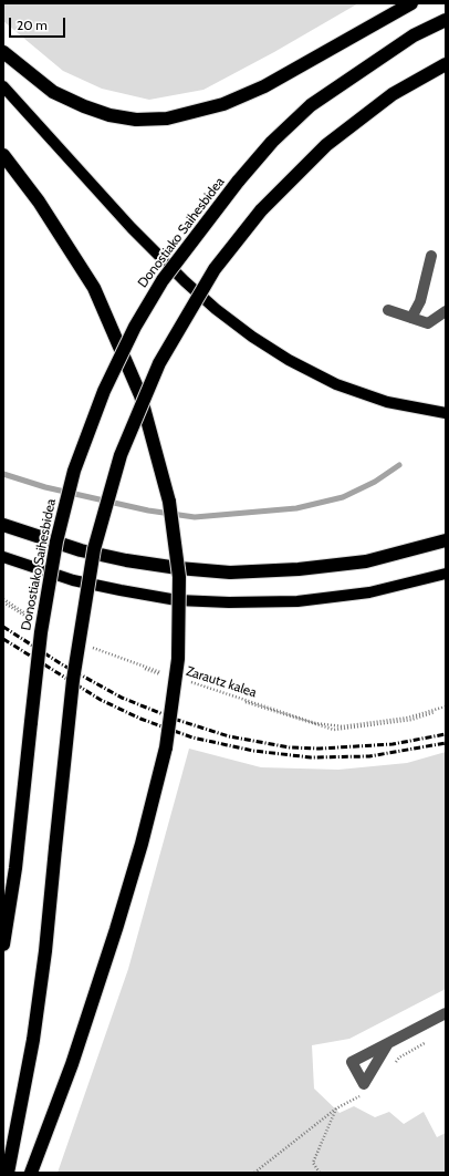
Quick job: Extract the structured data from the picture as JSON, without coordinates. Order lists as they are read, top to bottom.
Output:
{
  "streets": {
    "highway": ["Donostiako Saihesbidea"],
    "path": ["Zarautz kalea"]
  },
  "scale_bar": "20 m"
}
